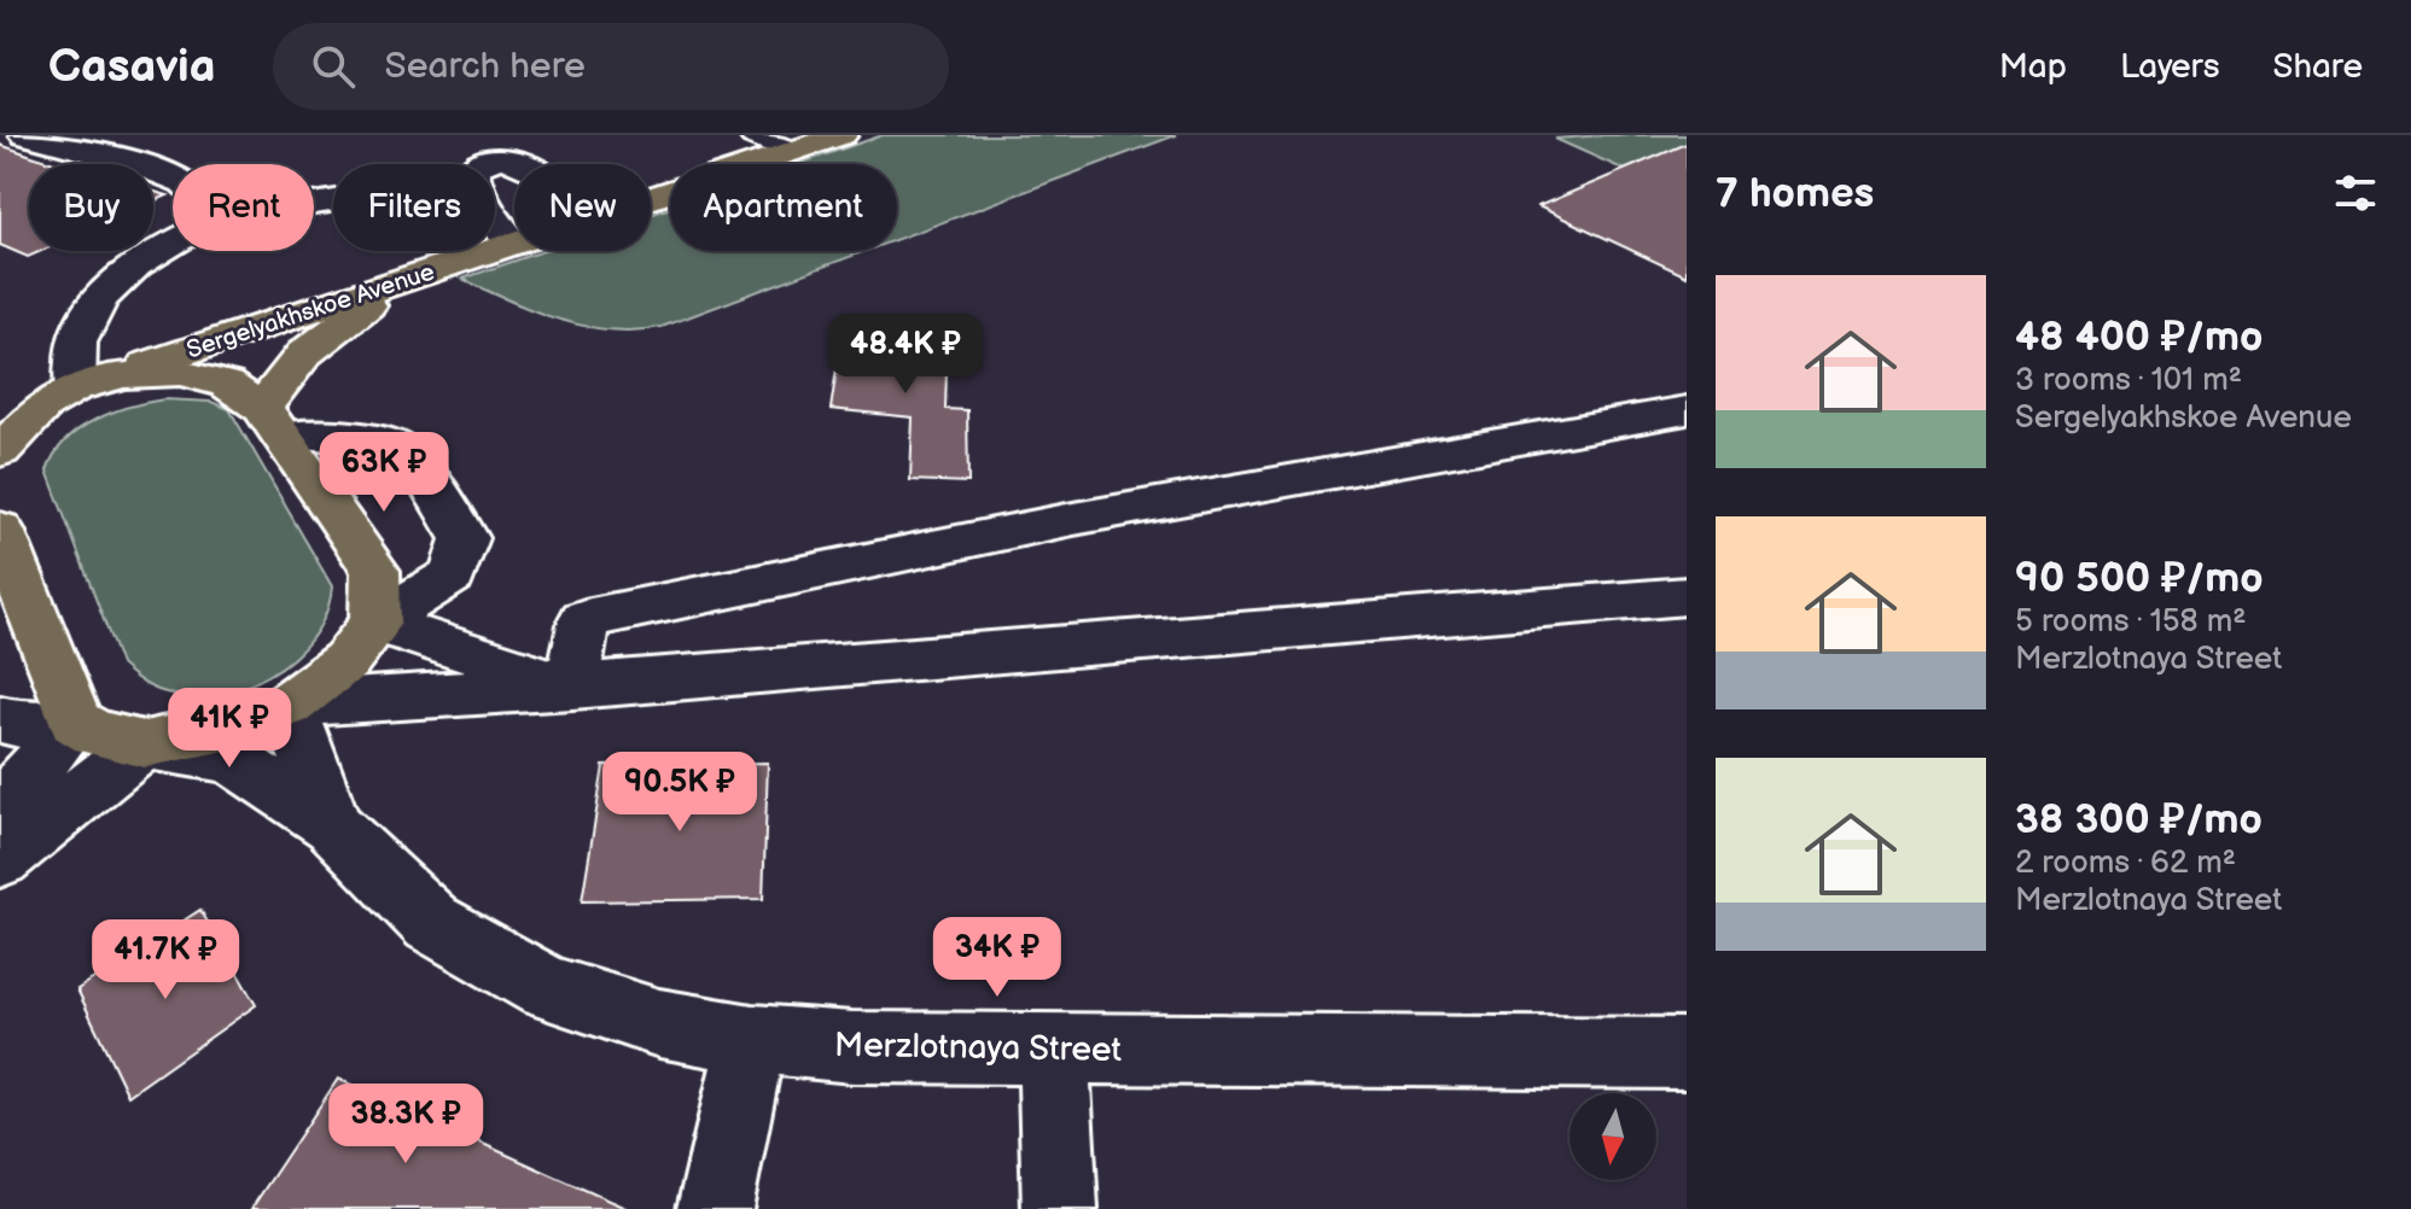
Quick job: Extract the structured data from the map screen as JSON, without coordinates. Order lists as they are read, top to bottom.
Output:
{
  "streets": {
    "main road": ["Sergelyakhskoe Avenue"],
    "street": ["Merzlotnaya Street"]
  },
  "north": "bottom",
  "page": {
    "header": "Casavia",
    "search": "Search here",
    "nav": ["Map", "Layers", "Share"],
    "heading": "7 homes",
    "chip": [
      "Buy",
      "Rent",
      "Filters",
      "New",
      "Apartment"
    ],
    "list": [
      {
        "name": "48 400 ₽/mo",
        "note": "3 rooms · 101 m² · Sergelyakhskoe Avenue"
      },
      {
        "name": "90 500 ₽/mo",
        "note": "5 rooms · 158 m² · Merzlotnaya Street"
      },
      {
        "name": "38 300 ₽/mo",
        "note": "2 rooms · 62 m² · Merzlotnaya Street"
      }
    ],
    "price": [
      "48.4K ₽",
      "63K ₽",
      "41K ₽",
      "90.5K ₽",
      "34K ₽",
      "41.7K ₽",
      "38.3K ₽"
    ]
  }
}
